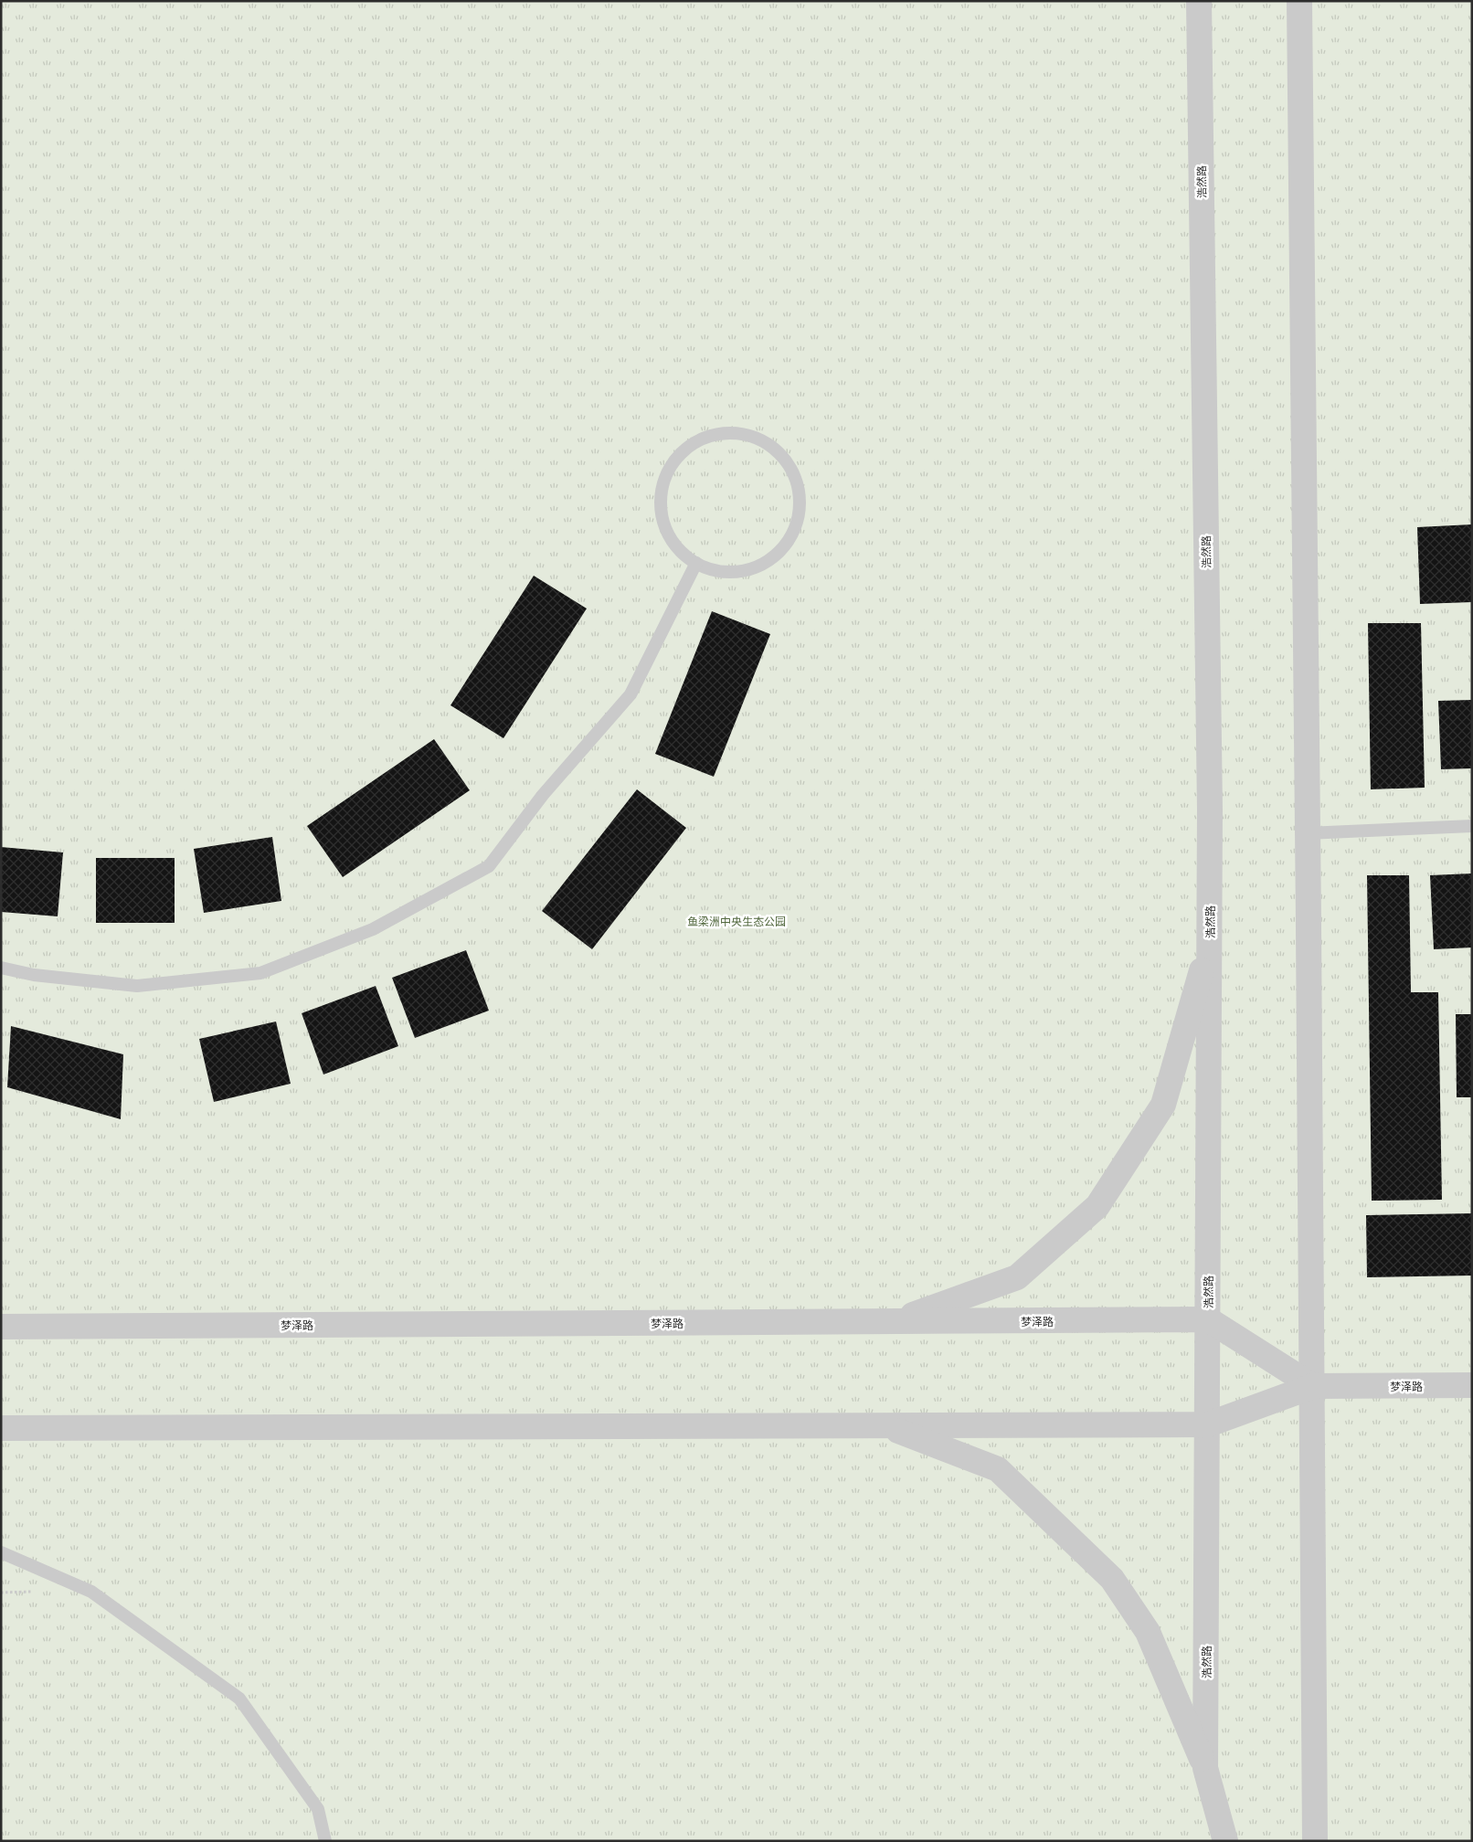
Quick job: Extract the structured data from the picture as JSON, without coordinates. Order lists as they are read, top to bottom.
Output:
{
  "streets": {
    "street": ["浩然路", "梦泽路"]
  },
  "crossings": [
    ["浩然路", "梦泽路"]
  ],
  "parks": ["鱼梁洲中央生态公园"]
}
